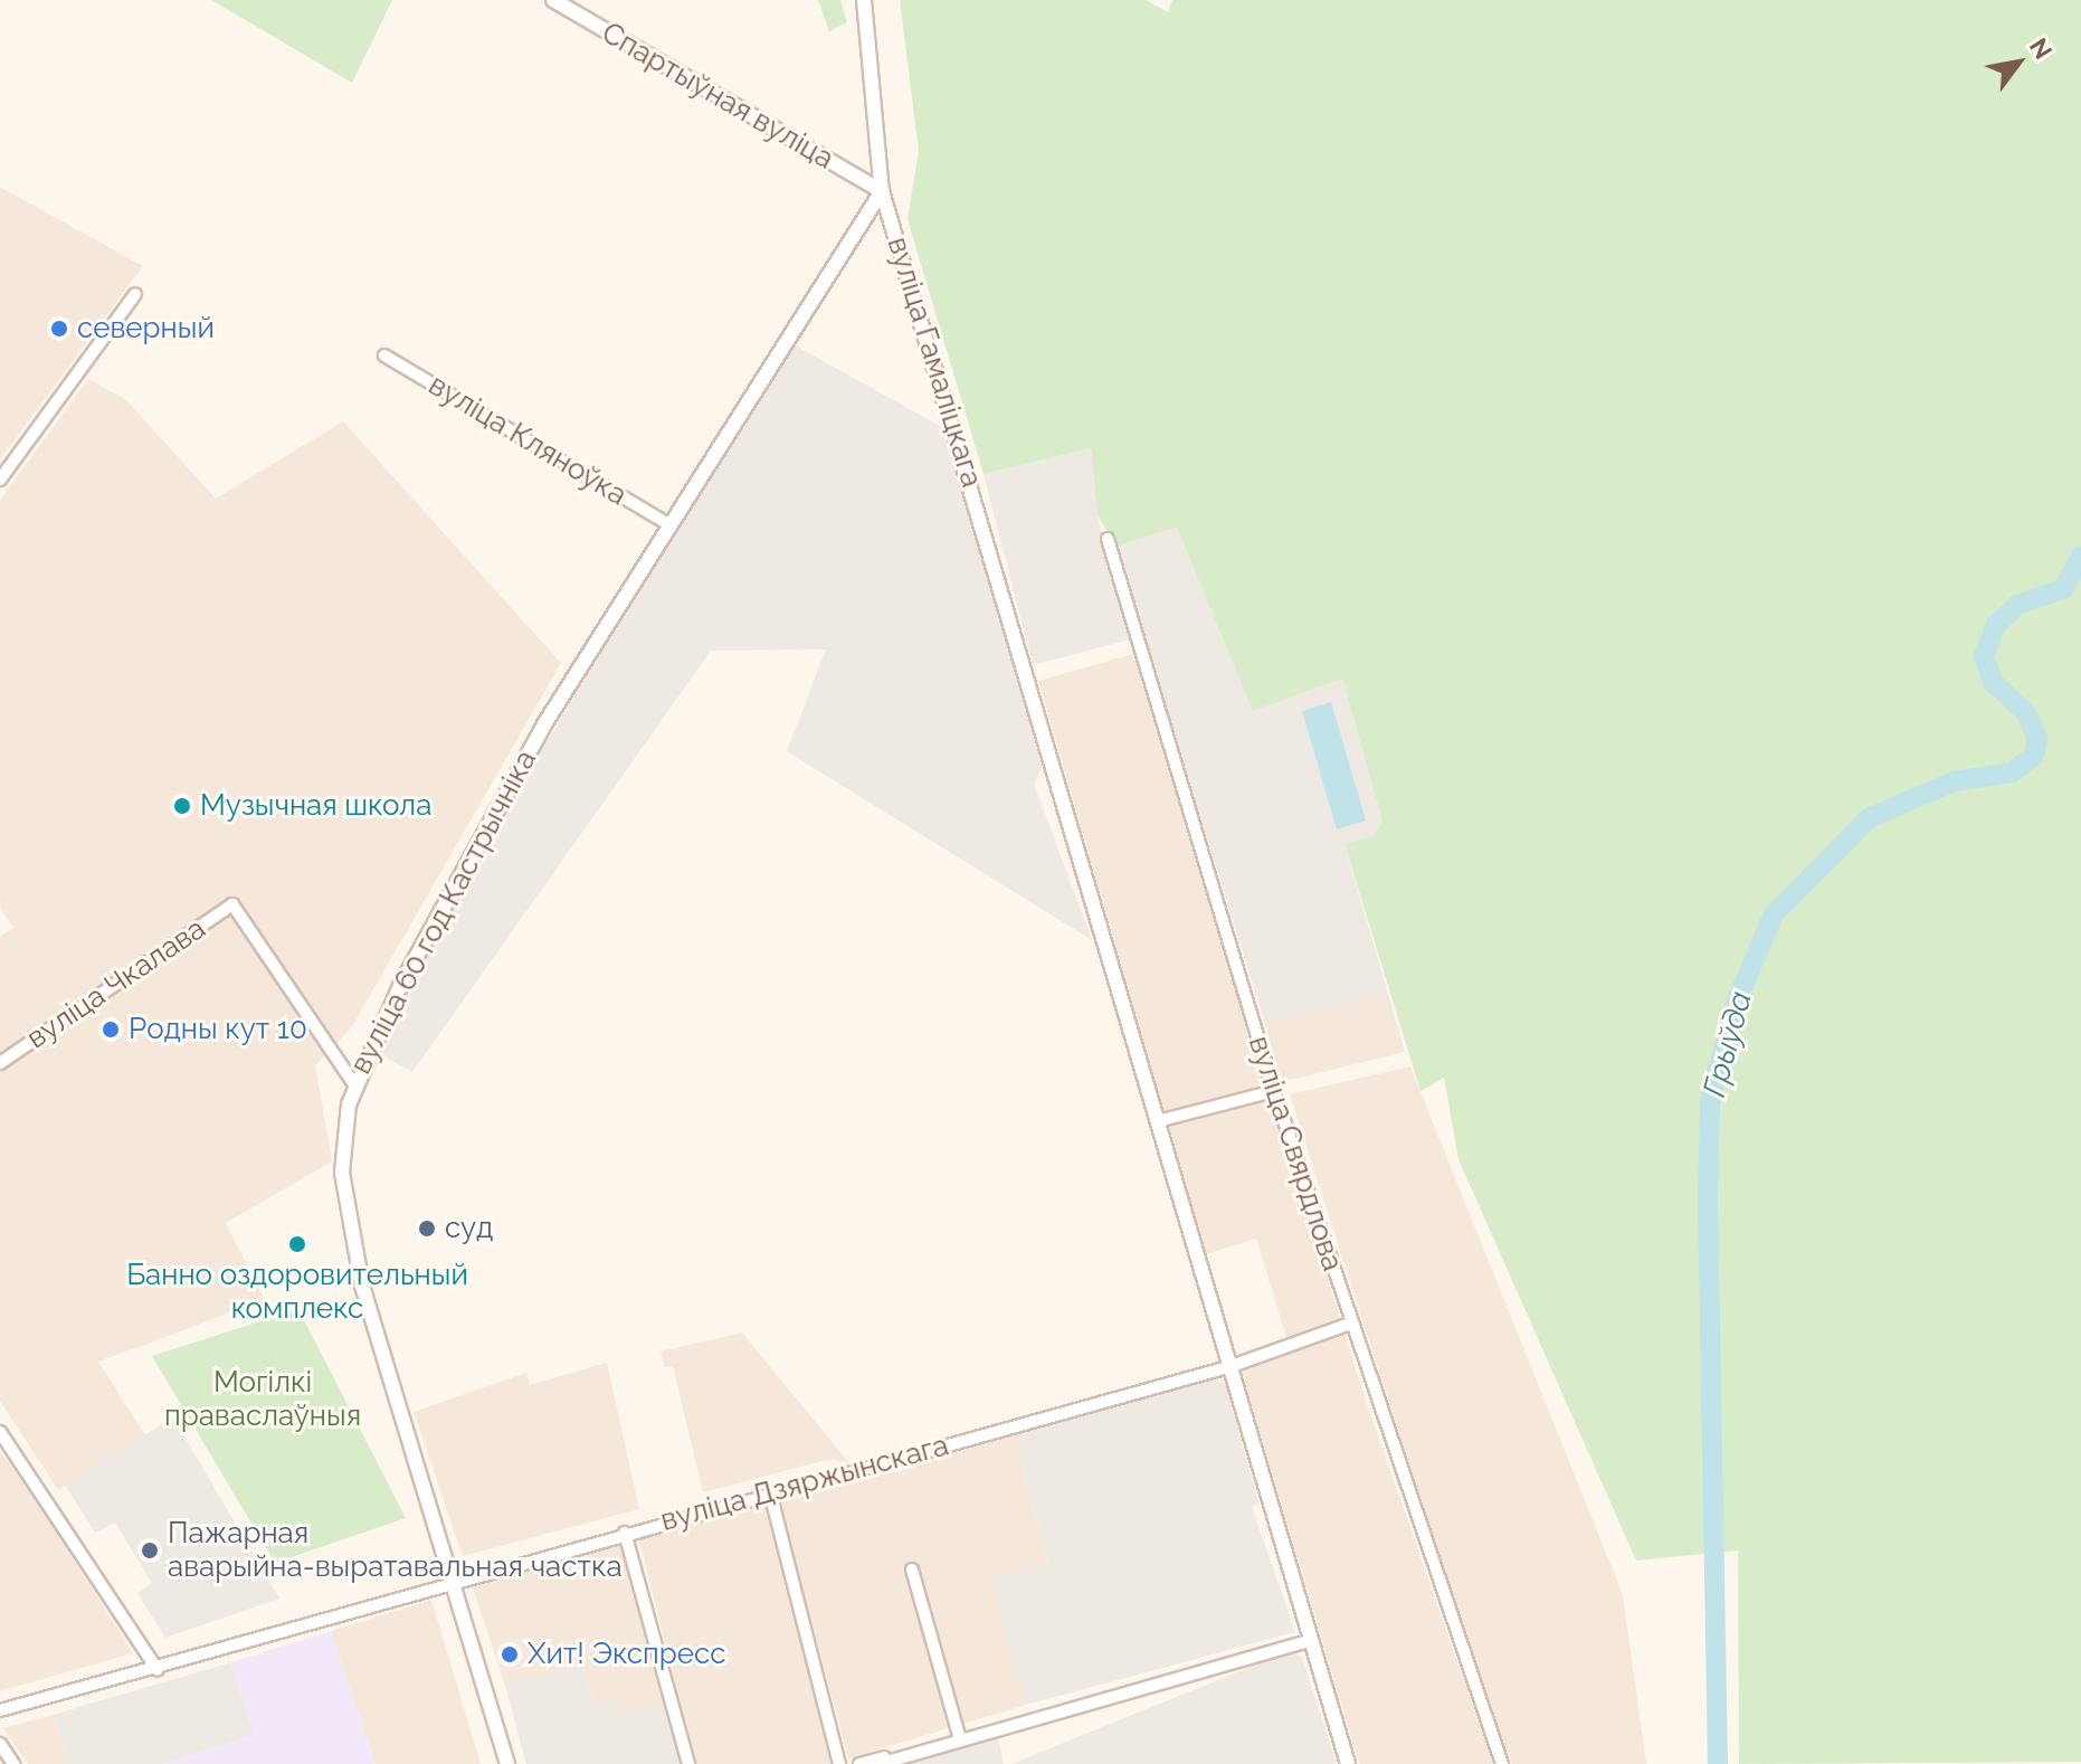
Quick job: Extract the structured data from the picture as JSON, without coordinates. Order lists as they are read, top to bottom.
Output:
{
  "streets": {
    "street": [
      "Спартыўная вуліца",
      "вуліца Гамаліцкага",
      "вуліца Кляноўка",
      "вуліца 60 год Кастрычніка",
      "вуліца Чкалава",
      "вуліца Свярдлова",
      "вуліца Дзяржынскага"
    ]
  },
  "crossings": [
    ["Спартыўная вуліца", "вуліца Гамаліцкага"],
    ["Спартыўная вуліца", "вуліца 60 год Кастрычніка"],
    ["вуліца Гамаліцкага", "вуліца 60 год Кастрычніка"],
    ["вуліца Кляноўка", "вуліца 60 год Кастрычніка"],
    ["вуліца 60 год Кастрычніка", "вуліца Чкалава"],
    ["вуліца 60 год Кастрычніка", "вуліца Дзяржынскага"],
    ["вуліца Свярдлова", "вуліца Дзяржынскага"]
  ],
  "water": ["Грыўда"],
  "parks": ["Могілкі праваслаўныя"],
  "places": [
    "северный",
    "Музычная школа",
    "Родны кут 10",
    "суд",
    "Банно оздоровительный комплекс",
    "Пажарная аварыйна-выратавальная частка",
    "Хит! Экспресс"
  ],
  "north": "top right"
}
